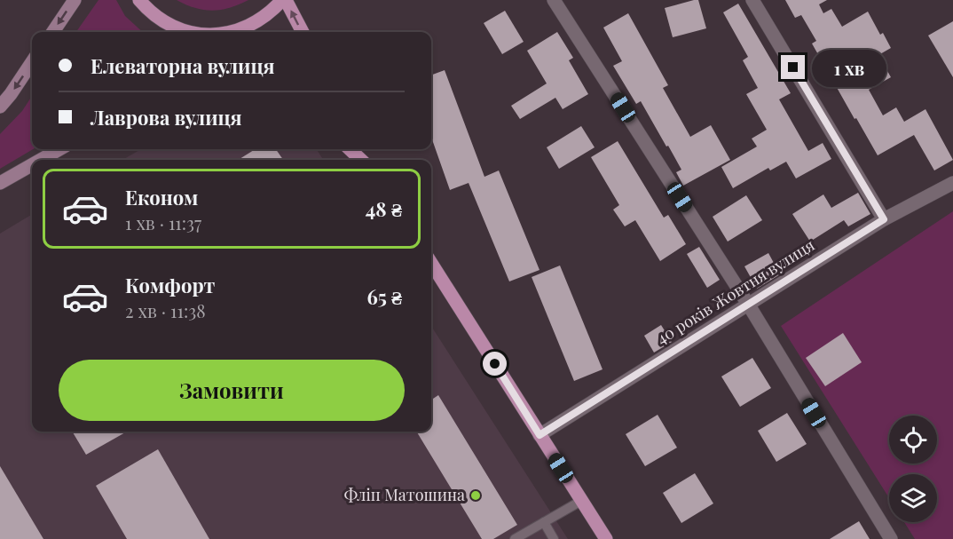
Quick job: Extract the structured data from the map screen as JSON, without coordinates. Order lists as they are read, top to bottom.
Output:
{
  "streets": {
    "street": ["40 років Жовтня вулиця"]
  },
  "places": ["Фліп Матошина"],
  "page": {
    "banner": ["Елеваторна вулиця", "Лаврова вулиця"],
    "bubble": "1 хв",
    "list": [
      {
        "name": "Економ",
        "note": "1 хв · 11:37",
        "value": "48 ₴"
      },
      {
        "name": "Комфорт",
        "note": "2 хв · 11:38",
        "value": "65 ₴"
      }
    ],
    "buttons": "Замовити"
  }
}
